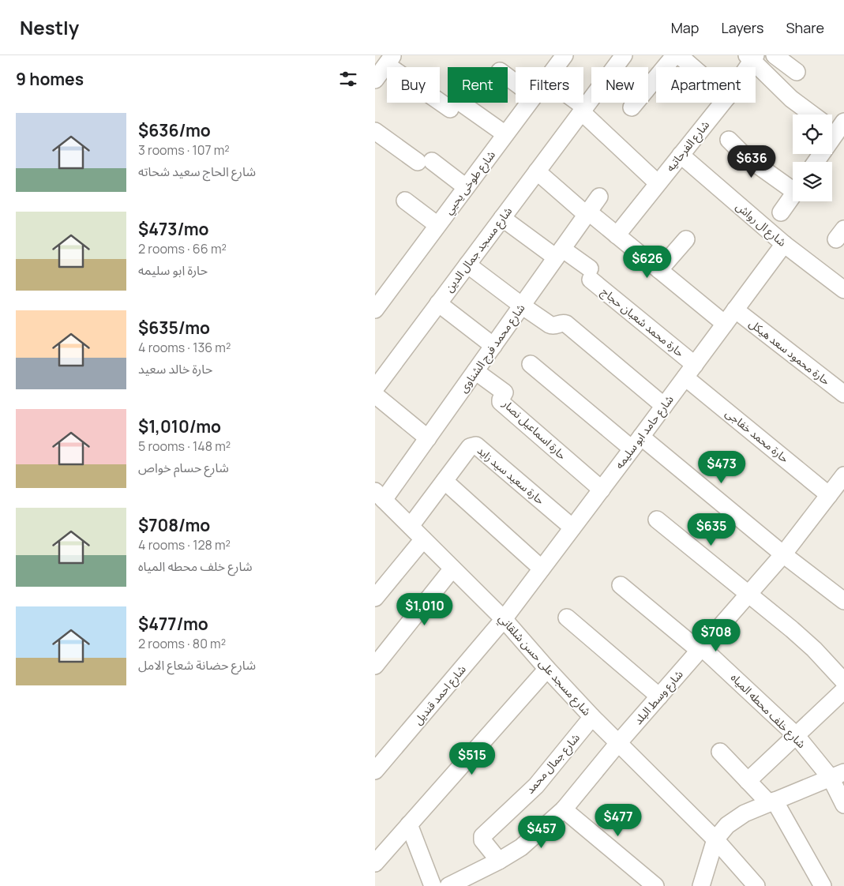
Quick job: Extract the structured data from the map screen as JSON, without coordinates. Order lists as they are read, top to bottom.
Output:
{
  "streets": {
    "street": [
      "شارع الفرحاتيه",
      "شارع طوخى يحيي",
      "شارع ال رواش",
      "شارع مسجد جمال الدين",
      "حارة محمد شعبان حجاج",
      "شارع محمد فرج الشناوى",
      "حارة محمود سعد هيكل",
      "حارة اسماعيل نصار",
      "شارع حامد ابو سليمه",
      "حارة محمد خفاجى",
      "حارة سعيد سيد زايد",
      "شارع مسجد على حسن شلقاني",
      "شارع احمد قنديل",
      "شارع وسط البلد",
      "شارع خلف محطه المياه",
      "شارع جمال محمد"
    ]
  },
  "crossings": [
    ["شارع الفرحاتيه", "شارع ال رواش"],
    ["شارع ال رواش", "شارع حامد ابو سليمه"],
    ["شارع مسجد جمال الدين", "حارة محمد شعبان حجاج"],
    ["حارة محمد شعبان حجاج", "شارع محمد فرج الشناوى"],
    ["حارة محمد شعبان حجاج", "شارع حامد ابو سليمه"],
    ["حارة محمد شعبان حجاج", "حارة محمد خفاجى"],
    ["شارع محمد فرج الشناوى", "حارة اسماعيل نصار"],
    ["شارع محمد فرج الشناوى", "شارع مسجد على حسن شلقاني"],
    ["حارة محمود سعد هيكل", "شارع حامد ابو سليمه"],
    ["حارة اسماعيل نصار", "شارع حامد ابو سليمه"],
    ["شارع حامد ابو سليمه", "حارة محمد خفاجى"],
    ["شارع حامد ابو سليمه", "حارة سعيد سيد زايد"],
    ["شارع حامد ابو سليمه", "شارع مسجد على حسن شلقاني"],
    ["شارع حامد ابو سليمه", "شارع احمد قنديل"],
    ["حارة محمد خفاجى", "شارع وسط البلد"],
    ["حارة سعيد سيد زايد", "شارع مسجد على حسن شلقاني"],
    ["شارع مسجد على حسن شلقاني", "شارع احمد قنديل"],
    ["شارع مسجد على حسن شلقاني", "شارع وسط البلد"],
    ["شارع مسجد على حسن شلقاني", "شارع جمال محمد"],
    ["شارع وسط البلد", "شارع خلف محطه المياه"],
    ["شارع وسط البلد", "شارع جمال محمد"]
  ],
  "page": {
    "header": "Nestly",
    "nav": ["Map", "Layers", "Share"],
    "heading": "9 homes",
    "chip": [
      "Buy",
      "Rent",
      "Filters",
      "New",
      "Apartment"
    ],
    "list": [
      {
        "name": "$636/mo",
        "note": "3 rooms · 107 m² · شارع الحاج سعيد شحاته"
      },
      {
        "name": "$473/mo",
        "note": "2 rooms · 66 m² · حارة ابو سليمه"
      },
      {
        "name": "$635/mo",
        "note": "4 rooms · 136 m² · حارة خالد سعيد"
      },
      {
        "name": "$1,010/mo",
        "note": "5 rooms · 148 m² · شارع حسام خواص"
      },
      {
        "name": "$708/mo",
        "note": "4 rooms · 128 m² · شارع خلف محطه المياه"
      },
      {
        "name": "$477/mo",
        "note": "2 rooms · 80 m² · شارع حضانة شعاع الامل"
      }
    ],
    "price": [
      "$636",
      "$626",
      "$473",
      "$635",
      "$1,010",
      "$708",
      "$515",
      "$477",
      "$457"
    ]
  }
}
